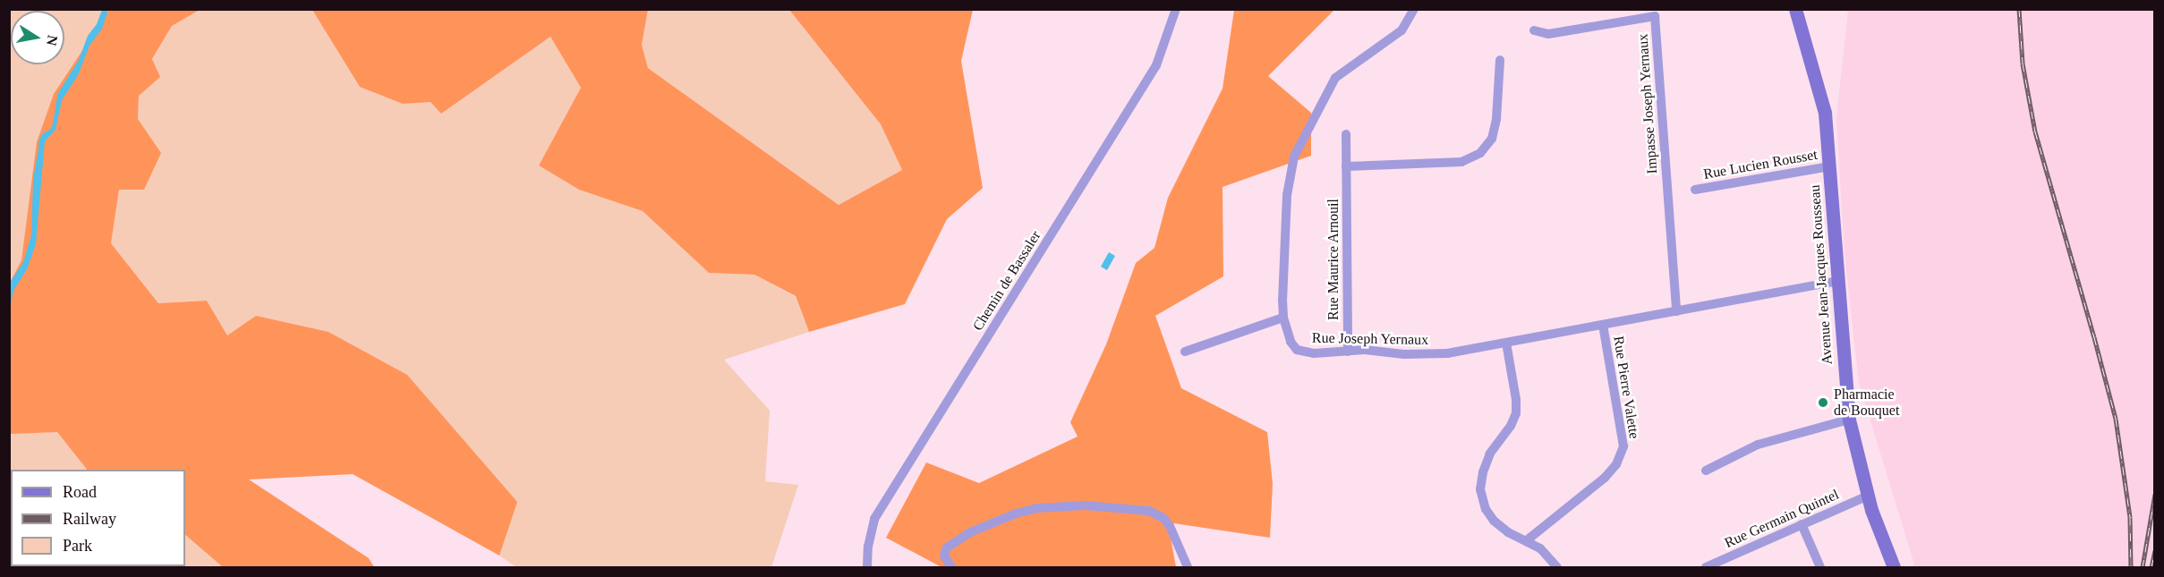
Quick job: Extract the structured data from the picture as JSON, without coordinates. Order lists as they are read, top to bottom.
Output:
{
  "streets": {
    "main road": ["Avenue Jean-Jacques Rousseau"],
    "street": [
      "Impasse Joseph Yernaux",
      "Rue Lucien Rousset",
      "Rue Maurice Arnouil",
      "Chemin de Bassaler",
      "Rue Joseph Yernaux",
      "Rue Pierre Valette",
      "Rue Germain Quintel"
    ]
  },
  "crossings": [
    ["Impasse Joseph Yernaux", "Rue Joseph Yernaux"],
    ["Rue Lucien Rousset", "Avenue Jean-Jacques Rousseau"],
    ["Rue Maurice Arnouil", "Rue Joseph Yernaux"],
    ["Avenue Jean-Jacques Rousseau", "Rue Joseph Yernaux"],
    ["Avenue Jean-Jacques Rousseau", "Rue Germain Quintel"],
    ["Rue Joseph Yernaux", "Rue Pierre Valette"]
  ],
  "places": ["Pharmacie de Bouquet"],
  "legend": ["Road", "Railway", "Park"],
  "north": "right"
}
